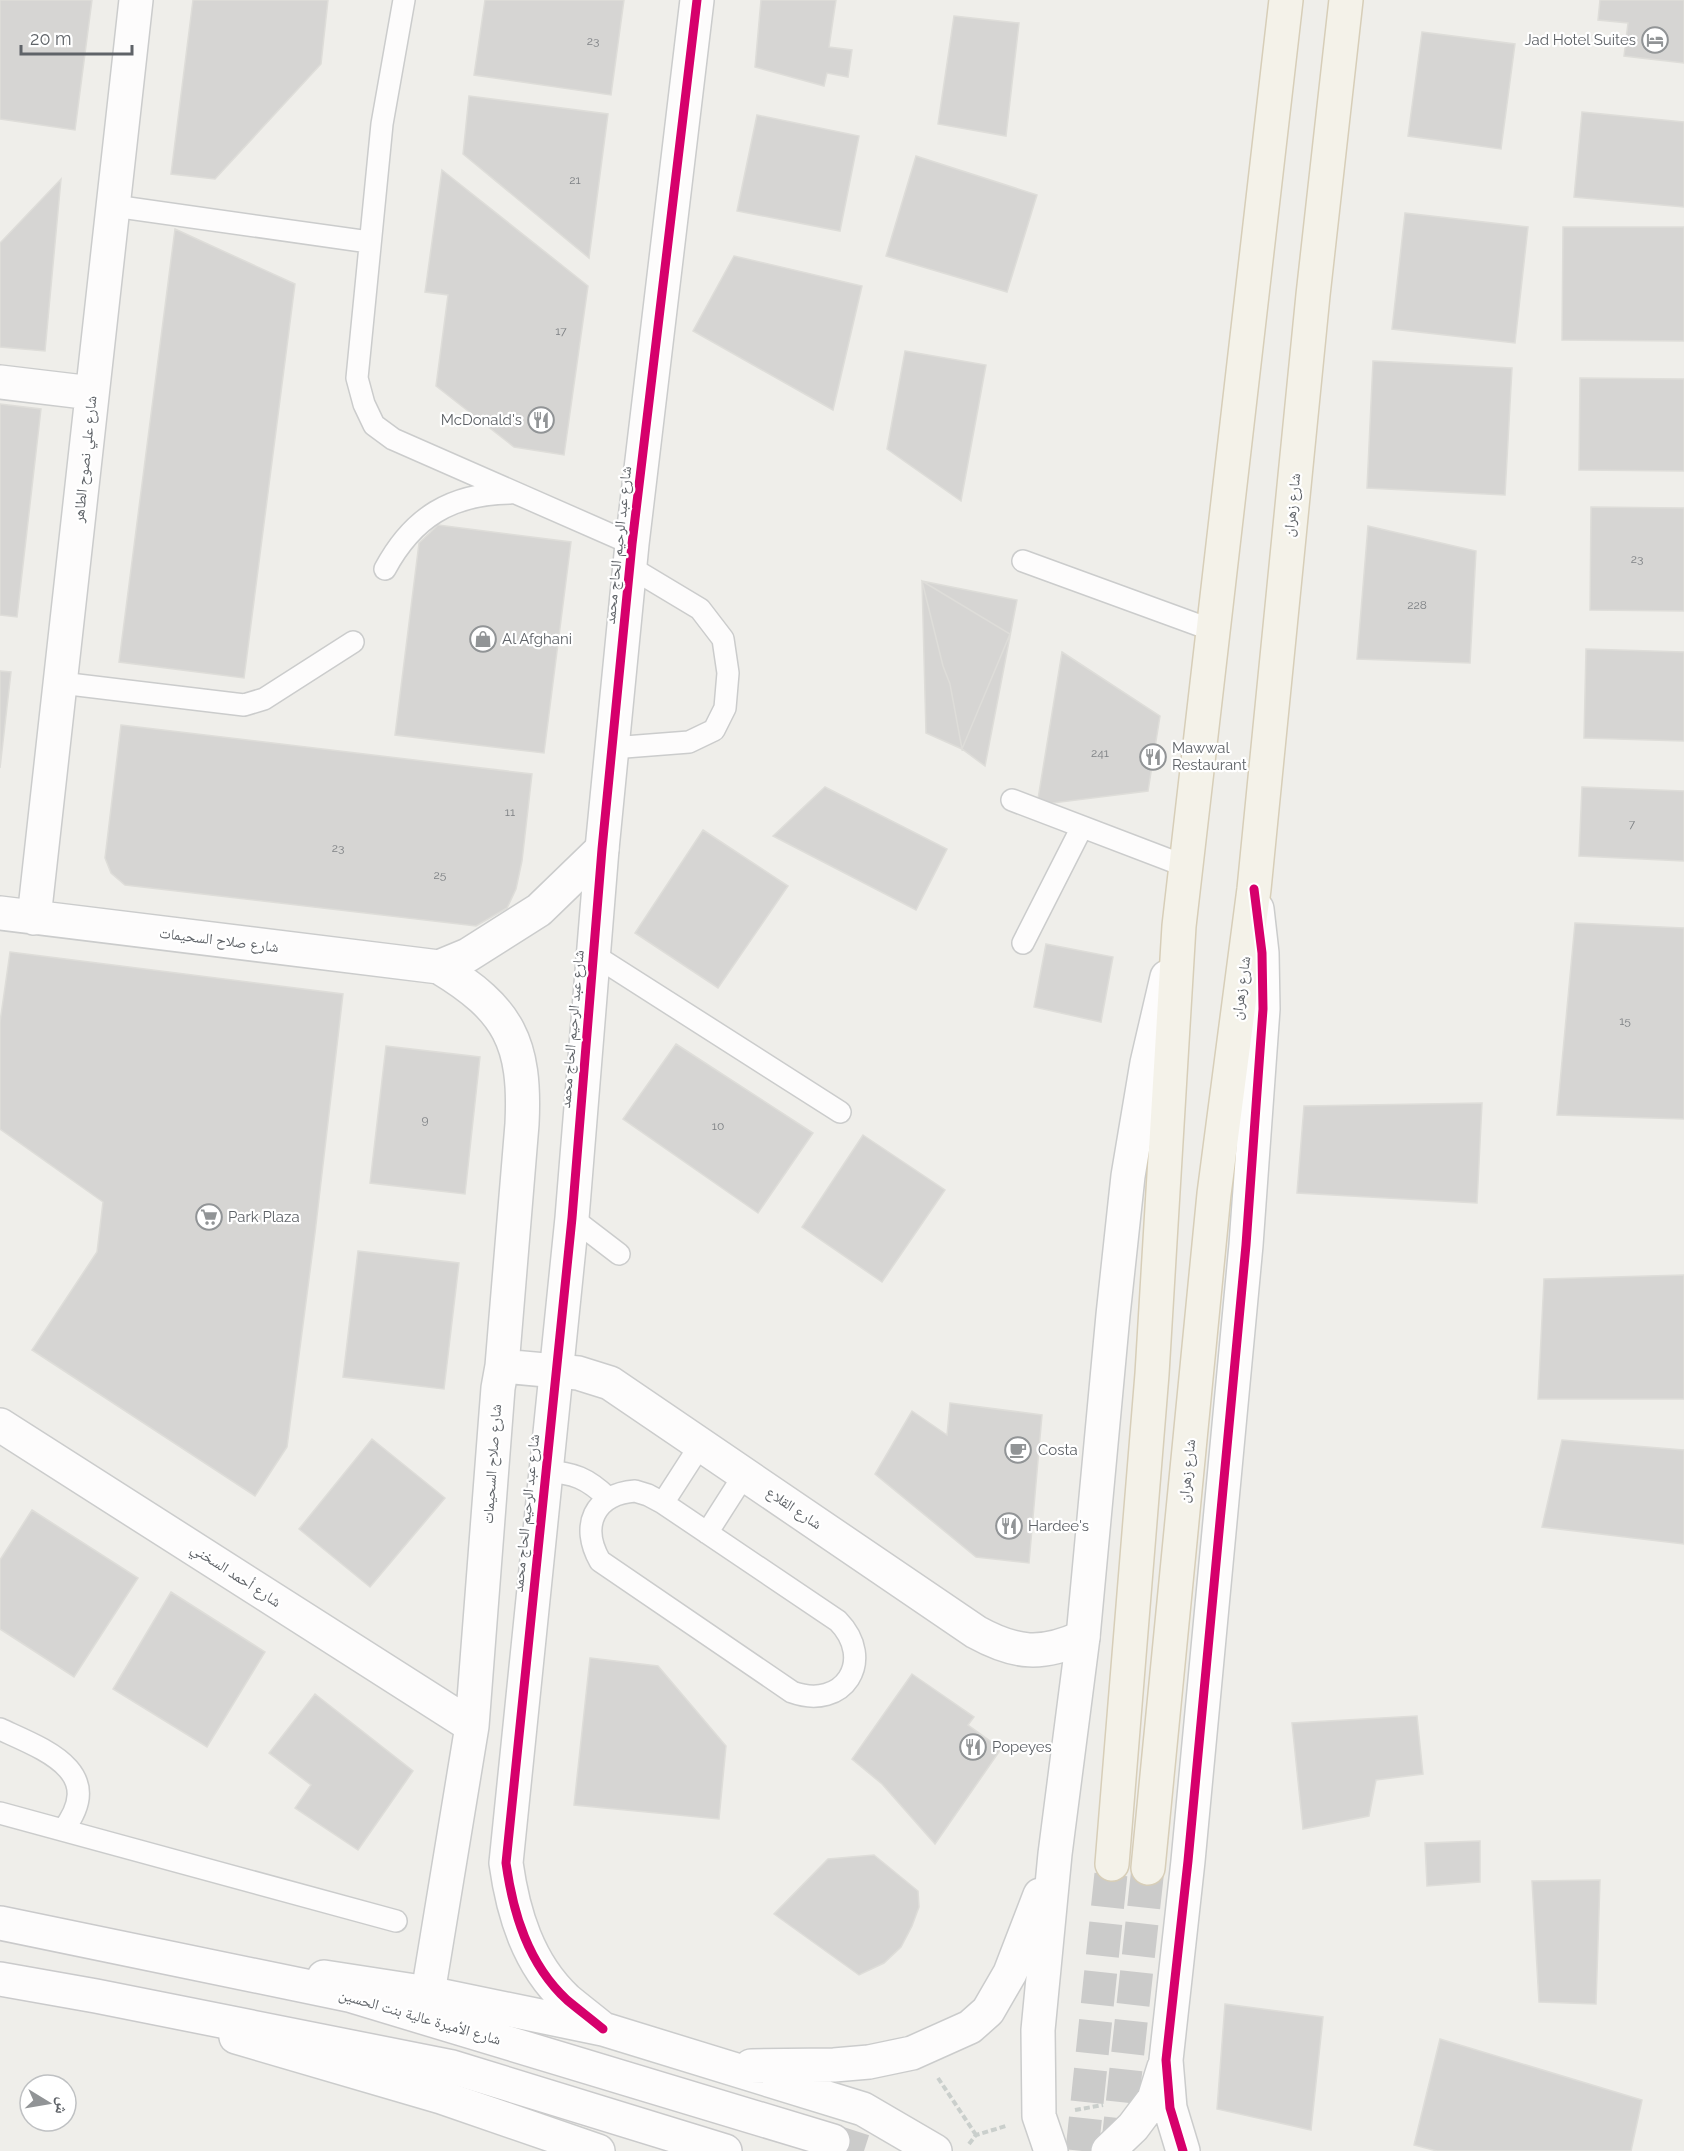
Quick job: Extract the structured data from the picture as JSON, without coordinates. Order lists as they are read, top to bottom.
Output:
{
  "streets": {
    "main road": ["شارع زهران"],
    "street": [
      "شارع علي نصوح الطاهر",
      "شارع عبد الرحيم الحاج محمد",
      "شارع صلاح السحيمات",
      "شارع القلاع",
      "شارع أحمد السخني",
      "شارع الأميرة عالية بنت الحسين"
    ]
  },
  "crossings": [
    ["شارع علي نصوح الطاهر", "شارع صلاح السحيمات"],
    ["شارع عبد الرحيم الحاج محمد", "شارع صلاح السحيمات"],
    ["شارع عبد الرحيم الحاج محمد", "شارع القلاع"],
    ["شارع صلاح السحيمات", "شارع القلاع"],
    ["شارع صلاح السحيمات", "شارع أحمد السخني"]
  ],
  "places": {
    "hotel": ["Jad Hotel Suites"],
    "restaurant": [
      "McDonald's",
      "Mawwal Restaurant",
      "Hardee's",
      "Popeyes"
    ],
    "shop": ["Al Afghani"],
    "supermarket": ["Park Plaza"],
    "cafe": ["Costa"]
  },
  "house_numbers": [
    "23",
    "21",
    "17",
    "23",
    "228",
    "241",
    "11",
    "7",
    "23",
    "25",
    "15",
    "9",
    "10"
  ],
  "scale_bar": "20 m",
  "north": "right"
}
